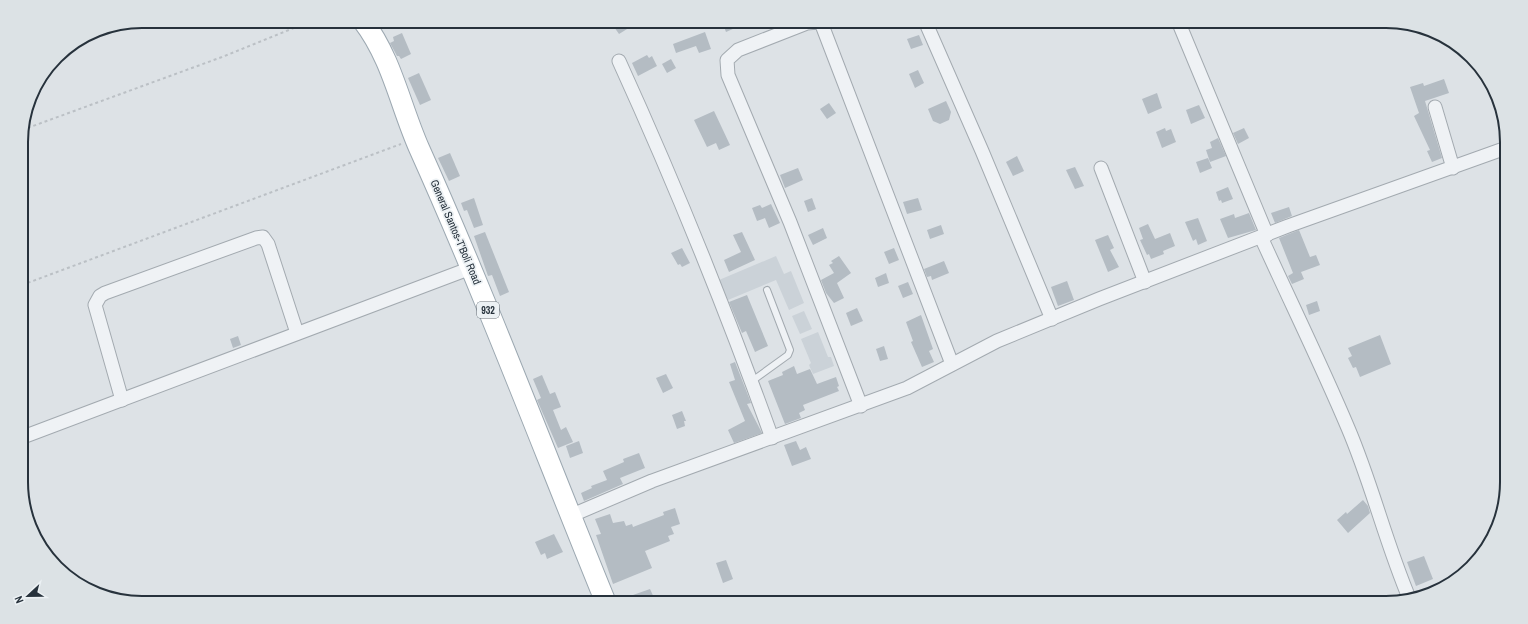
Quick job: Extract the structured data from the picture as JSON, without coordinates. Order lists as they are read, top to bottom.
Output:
{
  "streets": {
    "main road": ["General Santos-T'Boli Road", "932"]
  },
  "north": "left"
}
